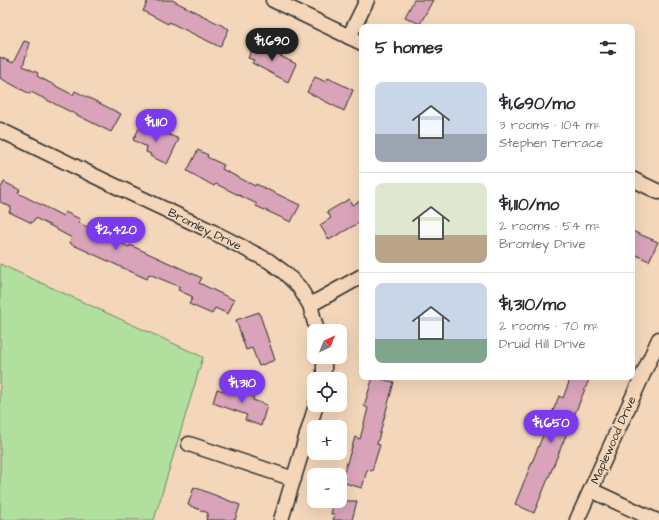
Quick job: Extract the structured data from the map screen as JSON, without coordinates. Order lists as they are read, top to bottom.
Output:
{
  "streets": {
    "street": ["Bromley Drive", "Maplewood Drive"]
  },
  "north": "top right",
  "page": {
    "heading": "5 homes",
    "price": [
      "$1,690",
      "$1,110",
      "$2,420",
      "$1,310",
      "$1,650"
    ],
    "list": [
      {
        "name": "$1,690/mo",
        "note": "3 rooms · 104 m² · Stephen Terrace"
      },
      {
        "name": "$1,110/mo",
        "note": "2 rooms · 54 m² · Bromley Drive"
      },
      {
        "name": "$1,310/mo",
        "note": "2 rooms · 70 m² · Druid Hill Drive"
      }
    ],
    "map_buttons": ["+", "−"]
  }
}
